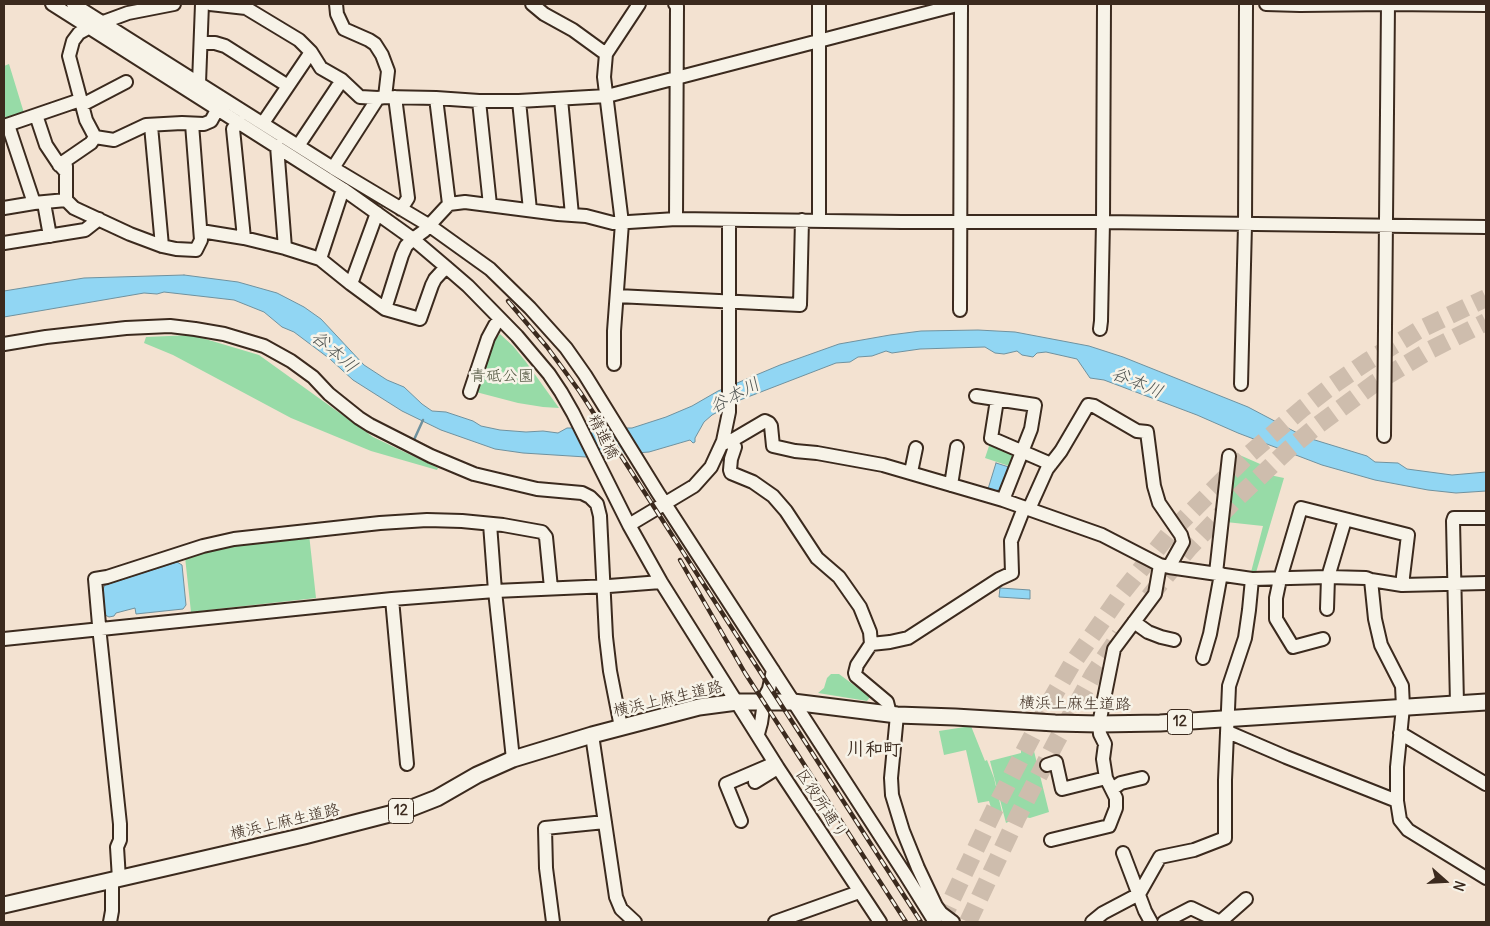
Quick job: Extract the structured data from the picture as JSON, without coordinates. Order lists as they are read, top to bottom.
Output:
{
  "streets": {
    "main road": ["横浜上麻生道路", "12"],
    "street": ["精進橋", "区役所通り"]
  },
  "crossings": [
    ["精進橋", "区役所通り"],
    ["横浜上麻生道路", "区役所通り"]
  ],
  "districts": ["川和町"],
  "water": ["谷本川"],
  "parks": ["青砥公園"],
  "north": "right"
}
